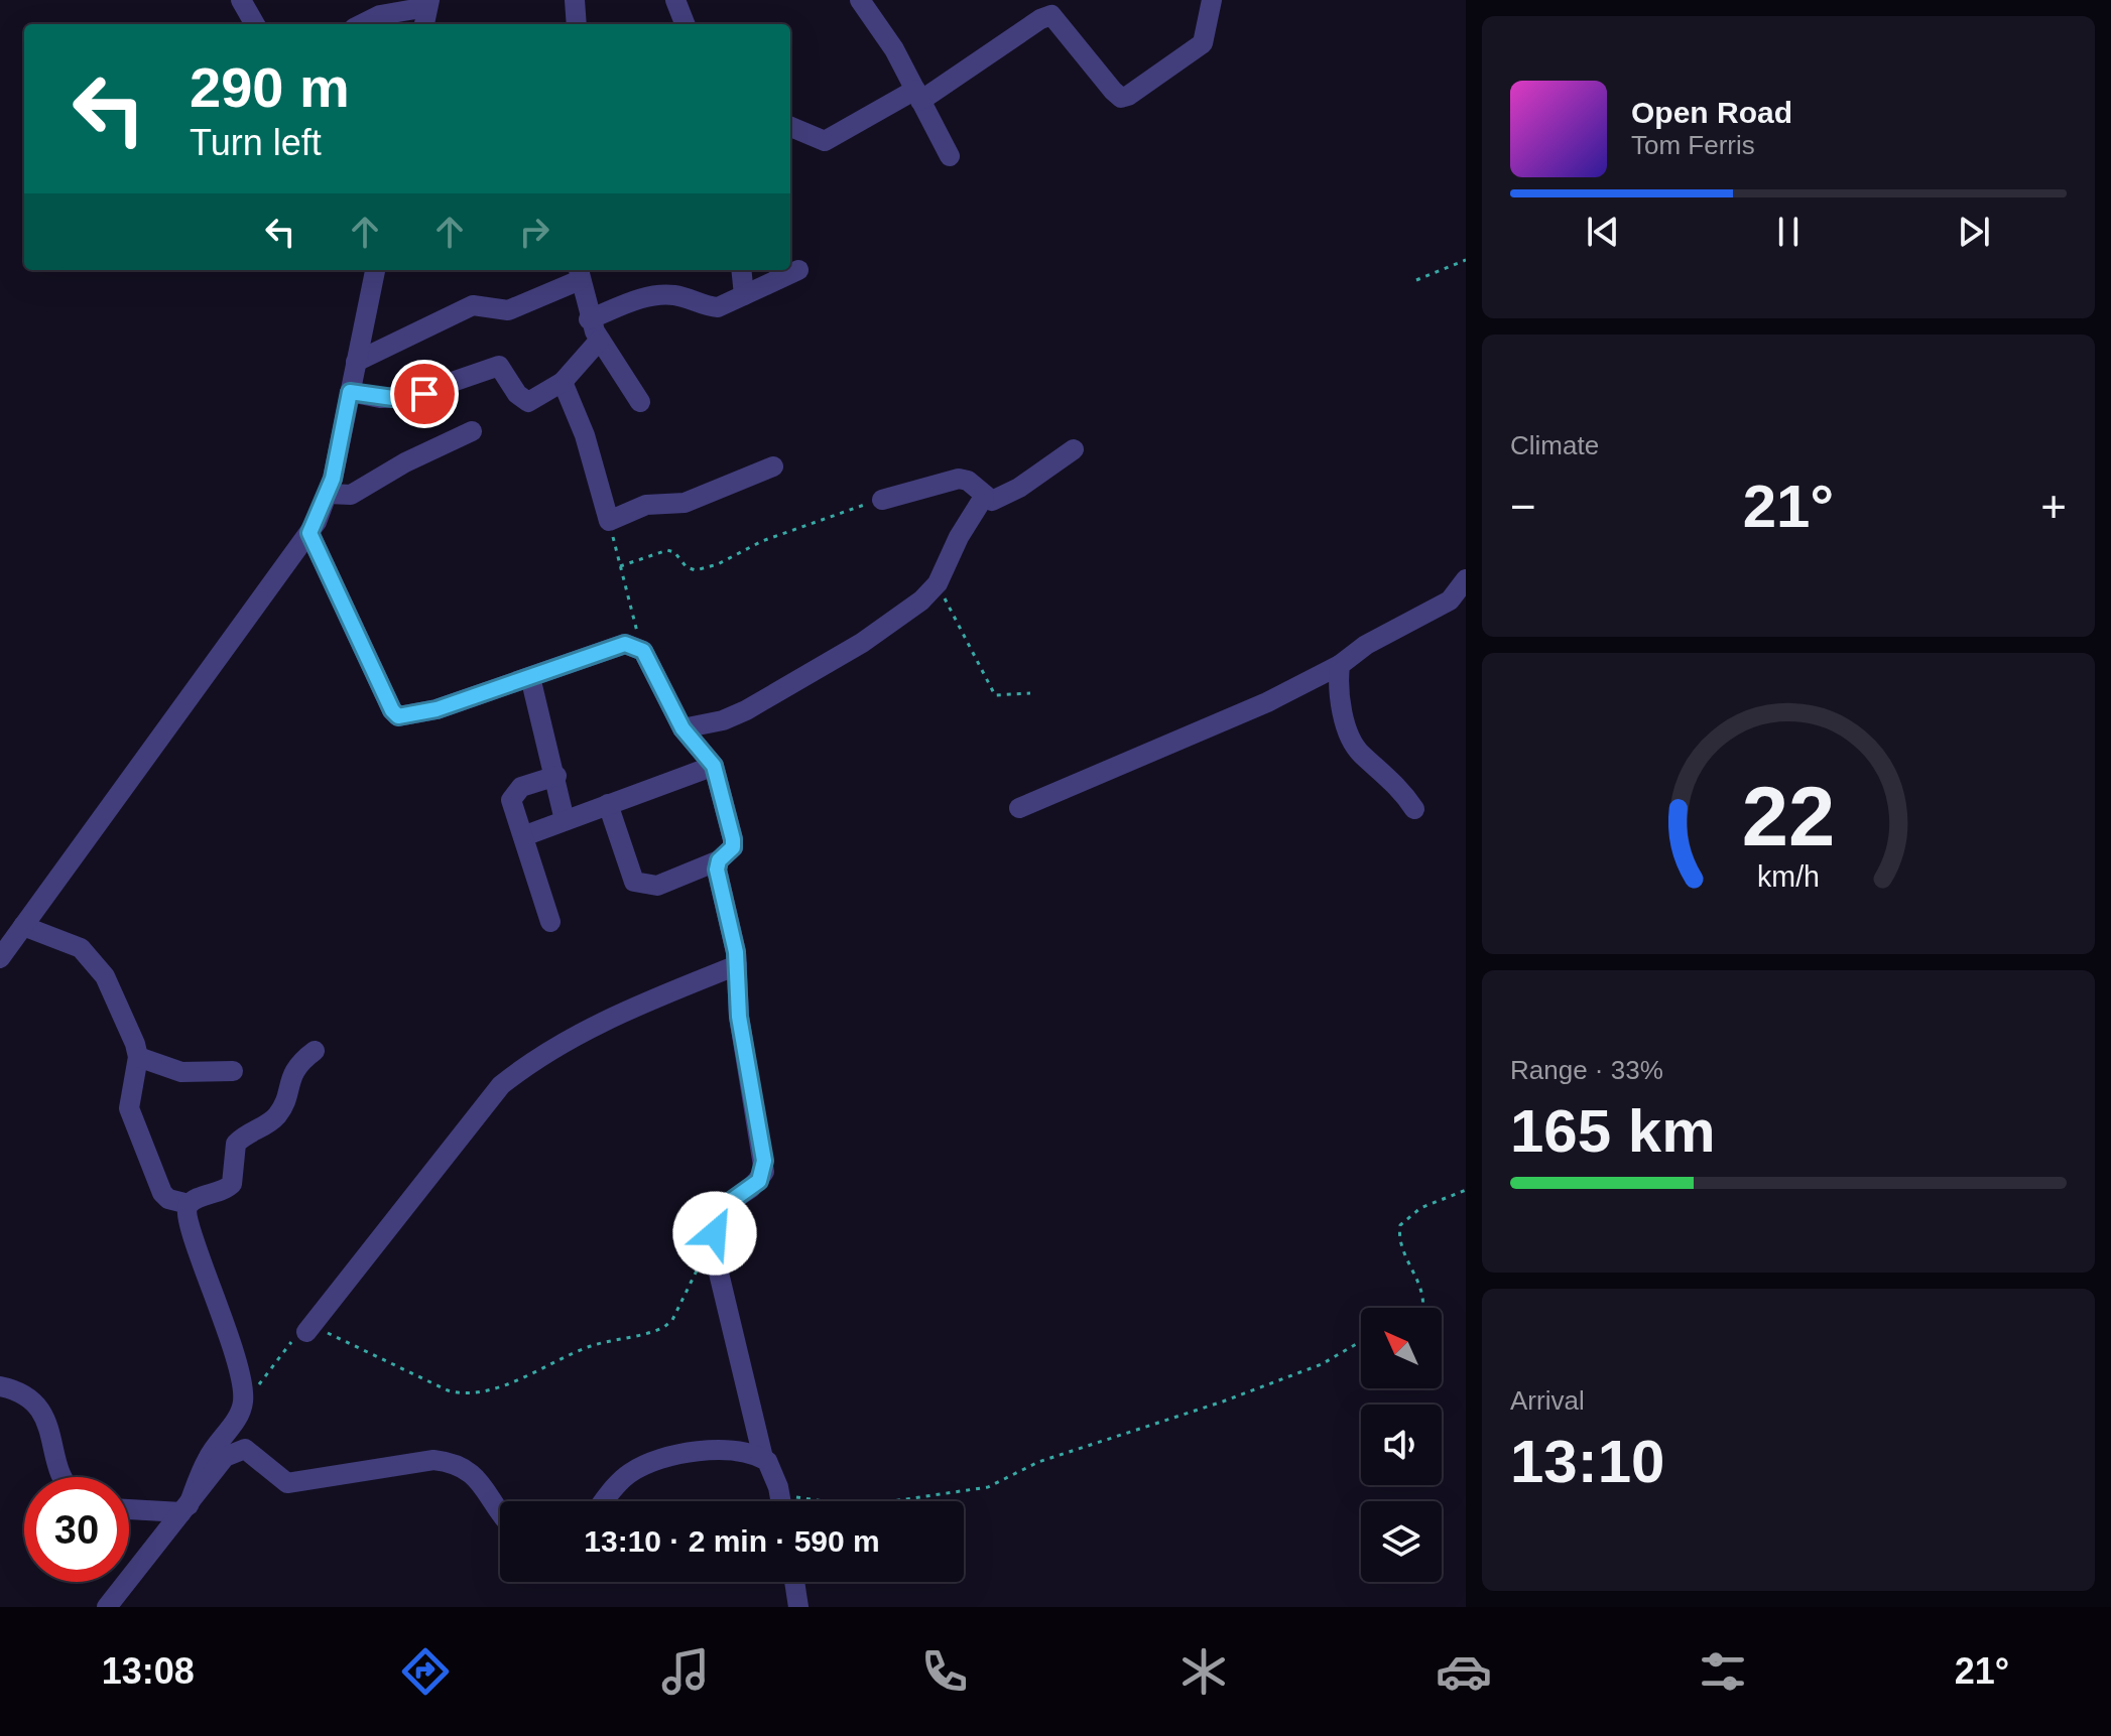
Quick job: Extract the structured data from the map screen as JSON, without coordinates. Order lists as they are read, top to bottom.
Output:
{
  "north": "top left",
  "page": {
    "turn": ["290 m", "Turn left"],
    "song": ["Open Road", "Tom Ferris"],
    "tile": [
      "Climate",
      ["Range · 33%", "165 km"],
      ["Arrival", "13:10"]
    ],
    "heat": ["−", "21°", "+"],
    "limit": "30",
    "trip": "13:10 · 2 min · 590 m",
    "tabs": ["13:08", "21°"],
    "gauge": ["22", "km/h"]
  }
}
